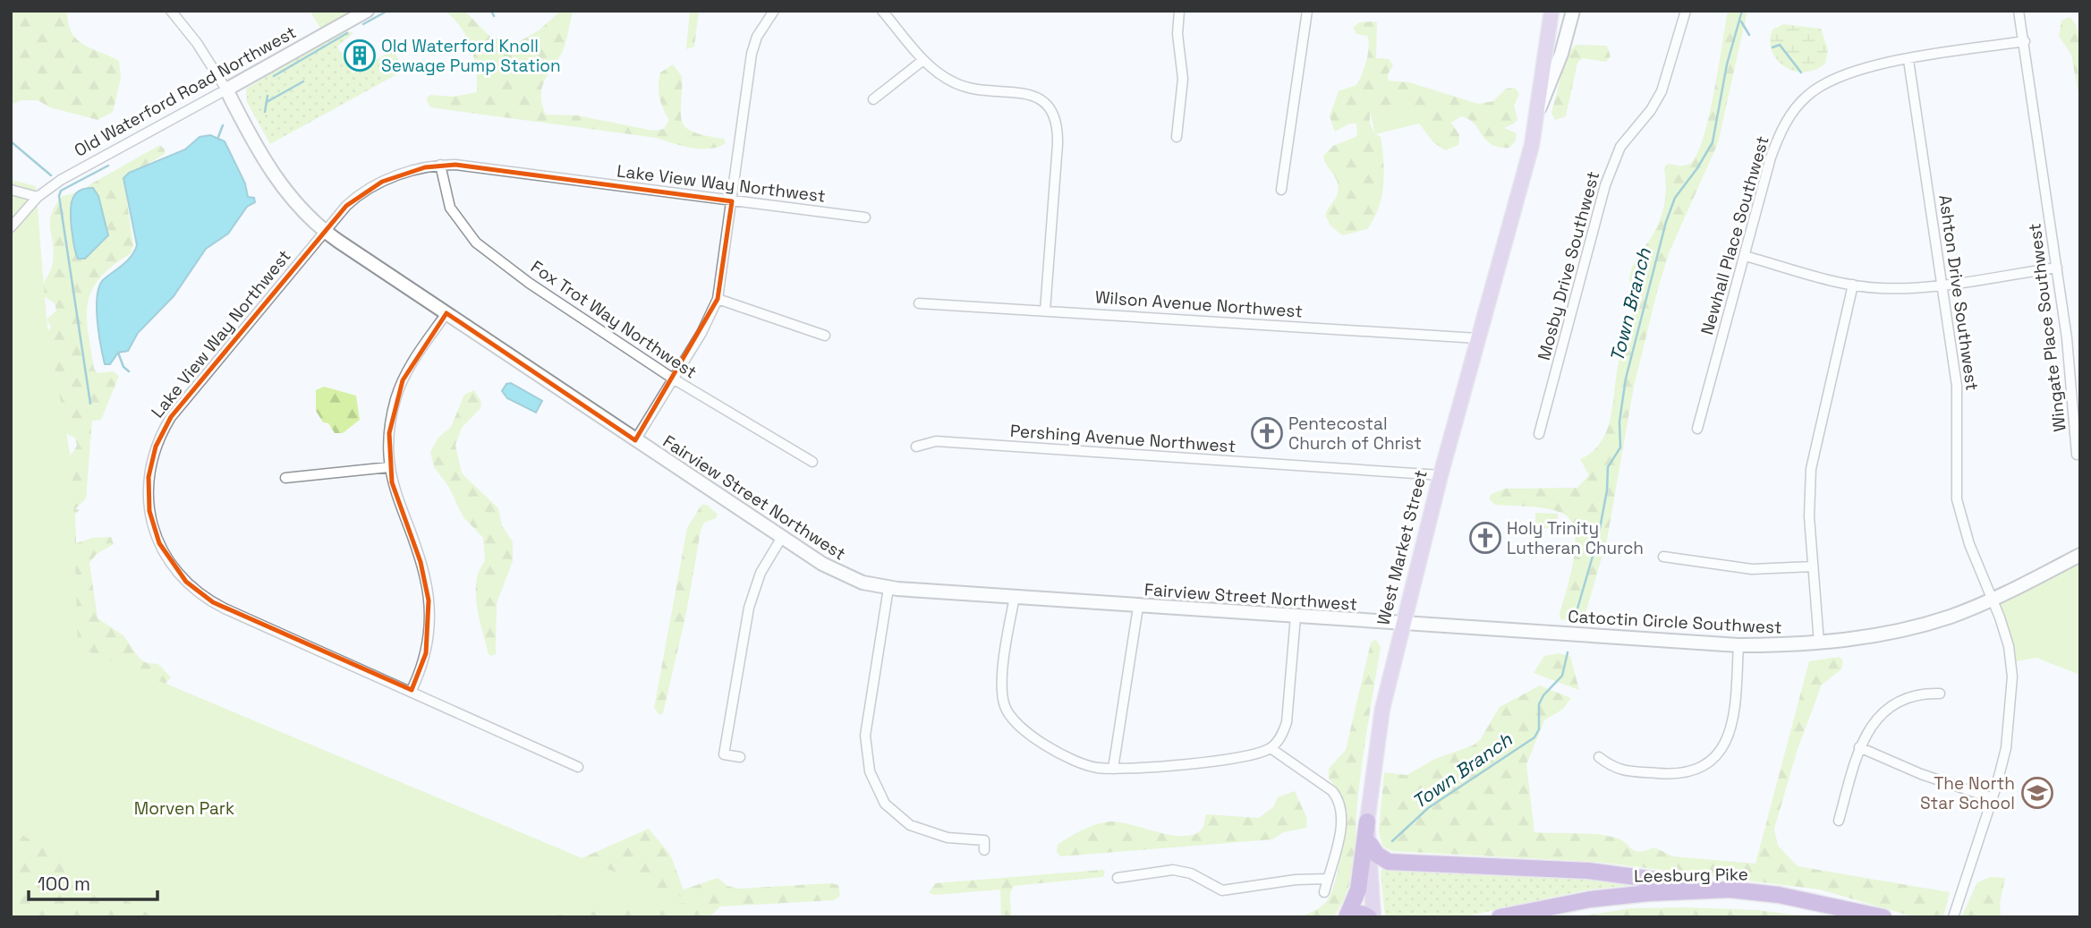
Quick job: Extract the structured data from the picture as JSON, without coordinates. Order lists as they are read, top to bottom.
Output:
{
  "streets": {
    "highway": ["Leesburg Pike"],
    "main road": ["West Market Street"],
    "street": [
      "Old Waterford Road Northwest",
      "Lake View Way Northwest",
      "Newhall Place Southwest",
      "Mosby Drive Southwest",
      "Ashton Drive Southwest",
      "Wilson Avenue Northwest",
      "Fox Trot Way Northwest",
      "Wingate Place Southwest",
      "Pershing Avenue Northwest",
      "Fairview Street Northwest",
      "Catoctin Circle Southwest"
    ]
  },
  "crossings": [
    ["Old Waterford Road Northwest", "Fairview Street Northwest"],
    ["Lake View Way Northwest", "Fox Trot Way Northwest"],
    ["Lake View Way Northwest", "Fairview Street Northwest"],
    ["Newhall Place Southwest", "Ashton Drive Southwest"],
    ["Newhall Place Southwest", "Wingate Place Southwest"],
    ["Ashton Drive Southwest", "Catoctin Circle Southwest"],
    ["Wilson Avenue Northwest", "West Market Street"],
    ["Pershing Avenue Northwest", "West Market Street"],
    ["Fairview Street Northwest", "West Market Street"],
    ["Fairview Street Northwest", "Catoctin Circle Southwest"],
    ["West Market Street", "Catoctin Circle Southwest"]
  ],
  "water": ["Town Branch"],
  "parks": ["Morven Park"],
  "places": {
    "building": ["Old Waterford Knoll Sewage Pump Station"],
    "church": ["Pentecostal Church of Christ", "Holy Trinity Lutheran Church"],
    "school or university": ["The North Star School"]
  },
  "scale_bar": "100 m"
}
